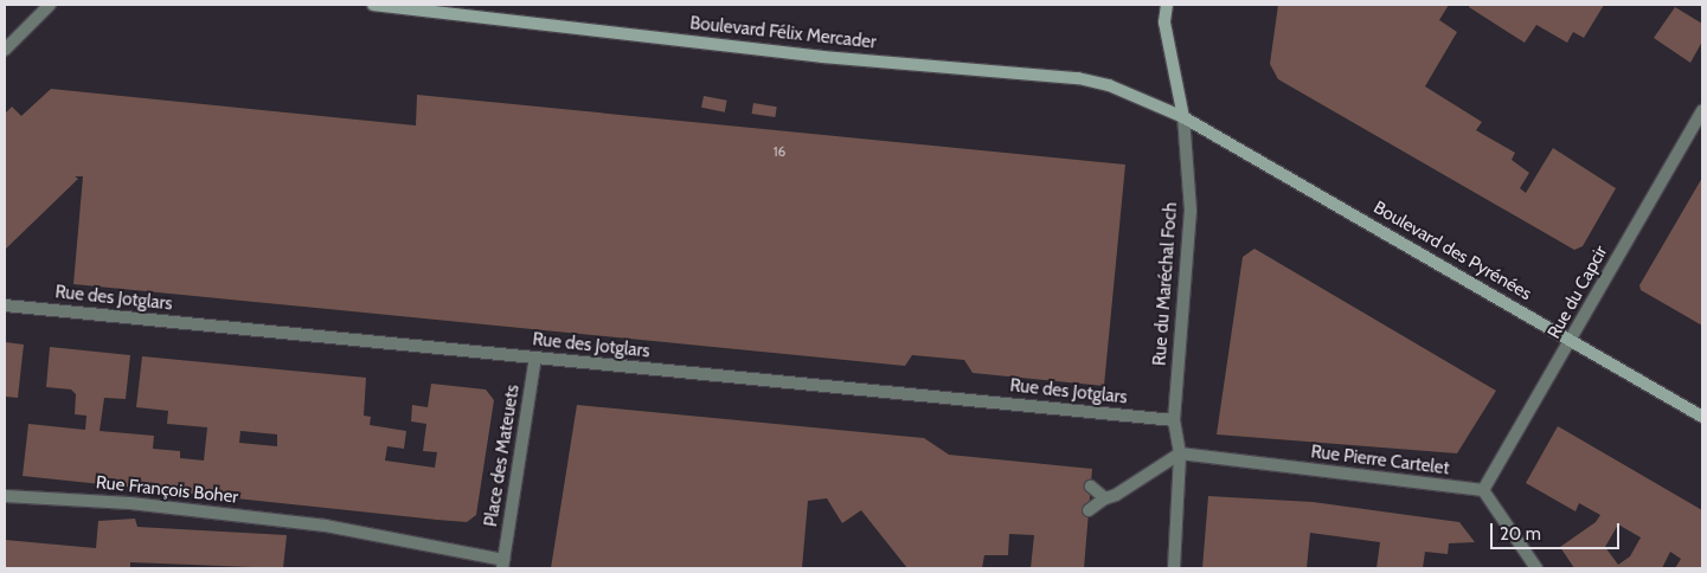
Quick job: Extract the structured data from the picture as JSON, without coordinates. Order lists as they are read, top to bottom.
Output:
{
  "streets": {
    "main road": ["Boulevard Félix Mercader", "Boulevard des Pyrénées", "Rue du Maréchal Foch"],
    "street": [
      "Rue du Capcir",
      "Rue des Jotglars",
      "Place des Mateuets",
      "Rue Pierre Cartelet",
      "Rue François Boher"
    ]
  },
  "crossings": [
    ["Boulevard Félix Mercader", "Boulevard des Pyrénées"],
    ["Boulevard Félix Mercader", "Rue du Maréchal Foch"],
    ["Boulevard des Pyrénées", "Rue du Maréchal Foch"],
    ["Boulevard des Pyrénées", "Rue du Capcir"],
    ["Rue du Maréchal Foch", "Rue des Jotglars"],
    ["Rue du Maréchal Foch", "Rue Pierre Cartelet"],
    ["Rue du Capcir", "Rue Pierre Cartelet"],
    ["Rue des Jotglars", "Place des Mateuets"],
    ["Place des Mateuets", "Rue François Boher"]
  ],
  "house_numbers": ["16"],
  "scale_bar": "20 m"
}
